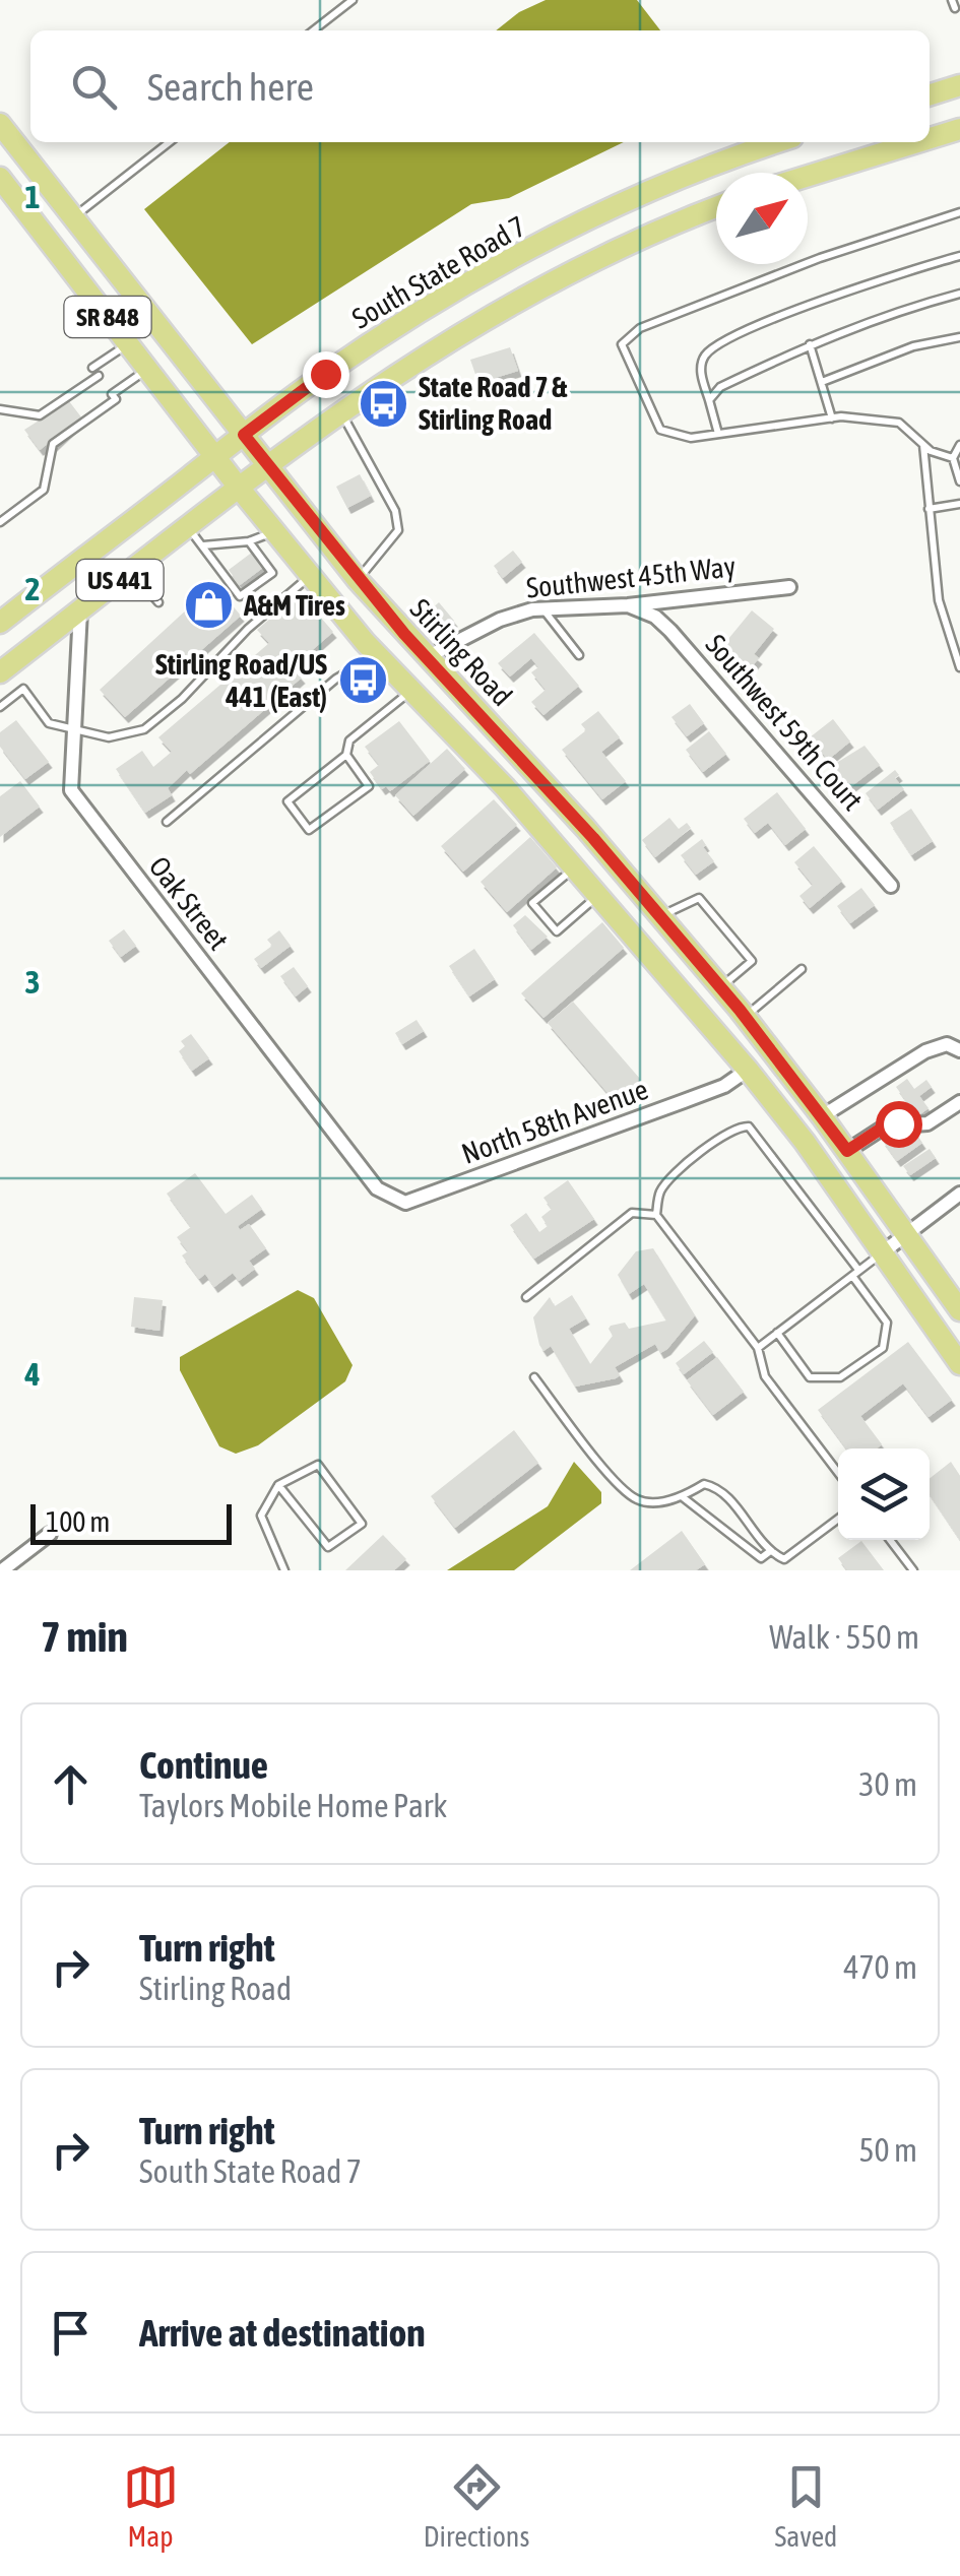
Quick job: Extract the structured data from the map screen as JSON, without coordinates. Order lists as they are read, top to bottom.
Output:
{
  "streets": {
    "main road": [
      "South State Road 7",
      "SR 848",
      "US 441",
      "Stirling Road"
    ],
    "street": [
      "Southwest 45th Way",
      "Southwest 59th Court",
      "Oak Street",
      "North 58th Avenue"
    ]
  },
  "crossings": [
    ["South State Road 7", "SR 848"],
    ["South State Road 7", "Stirling Road"],
    ["SR 848", "US 441"],
    ["SR 848", "North 58th Avenue"],
    ["Southwest 45th Way", "Stirling Road"],
    ["Southwest 45th Way", "Southwest 59th Court"],
    ["US 441", "Stirling Road"],
    ["US 441", "Oak Street"],
    ["Oak Street", "North 58th Avenue"]
  ],
  "places": {
    "bus stop": ["State Road 7 & Stirling Road", "Stirling Road/US 441 (East)"],
    "shop": ["A&M Tires"]
  },
  "scale_bar": "100 m",
  "north": "top right",
  "page": {
    "search": "Search here",
    "scale": "100 m",
    "heading": ["7 min", "Walk · 550 m"],
    "list": [
      ["Continue", "Taylors Mobile Home Park", "30 m"],
      ["Turn right", "Stirling Road", "470 m"],
      ["Turn right", "South State Road 7", "50 m"],
      "Arrive at destination"
    ],
    "nav": ["Map", "Directions", "Saved"]
  },
  "grid": {
    "rows": [
      "1",
      "2",
      "3",
      "4"
    ]
  }
}
